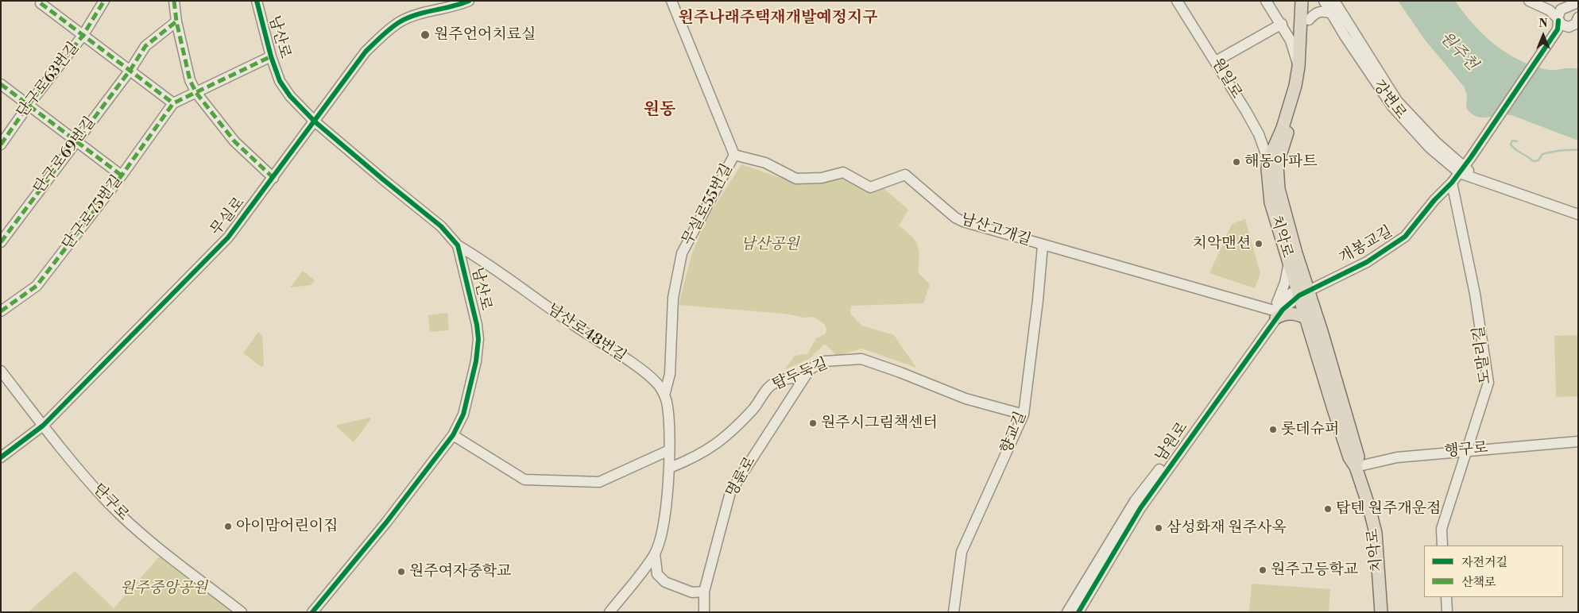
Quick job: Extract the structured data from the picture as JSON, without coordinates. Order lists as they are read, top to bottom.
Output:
{
  "streets": {
    "main road": ["치악로"],
    "street": [
      "남산로",
      "원일로",
      "단구로63번길",
      "강변로",
      "단구로69번길",
      "무실로55번길",
      "단구로75번길",
      "무실로",
      "남산고개길",
      "개봉교길",
      "남산로48번길",
      "도말리길",
      "탑두둑길",
      "향교길",
      "남원로",
      "행구로",
      "명륜로",
      "단구로"
    ]
  },
  "crossings": [
    ["남산로", "무실로"],
    ["남산로", "남산로48번길"],
    ["원일로", "치악로"],
    ["강변로", "개봉교길"],
    ["무실로55번길", "남산고개길"],
    ["무실로55번길", "남산로48번길"],
    ["무실로", "단구로"],
    ["남산고개길", "향교길"],
    ["남산고개길", "남원로"],
    ["치악로", "개봉교길"],
    ["치악로", "남원로"],
    ["치악로", "행구로"],
    ["개봉교길", "도말리길"],
    ["개봉교길", "남원로"],
    ["남산로48번길", "탑두둑길"],
    ["도말리길", "행구로"],
    ["탑두둑길", "향교길"],
    ["탑두둑길", "명륜로"]
  ],
  "districts": ["원주나래주택재개발예정지구", "원동"],
  "water": ["원주천"],
  "parks": ["남산공원", "원주중앙공원"],
  "places": [
    "원주언어치료실",
    "해동아파트",
    "치악맨션",
    "원주시그림책센터",
    "롯데슈퍼",
    "탑텐 원주개운점",
    "아이맘어린이집",
    "삼성화재 원주사옥",
    "원주고등학교",
    "원주여자중학교"
  ],
  "legend": ["자전거길", "산책로"],
  "north": "top"
}
